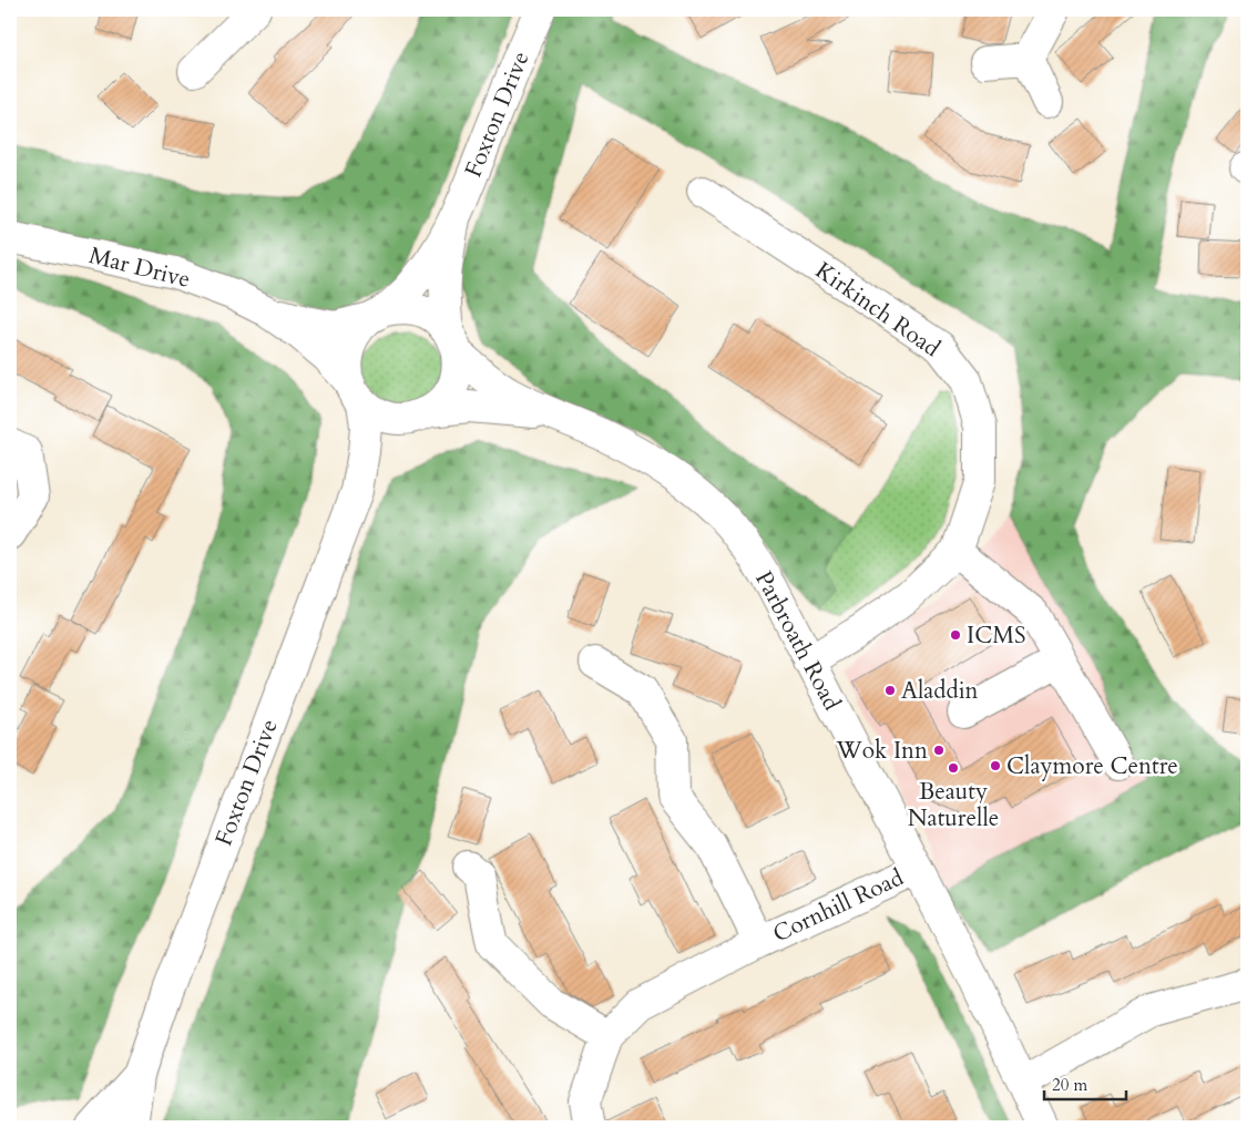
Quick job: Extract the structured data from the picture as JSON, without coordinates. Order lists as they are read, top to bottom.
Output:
{
  "streets": {
    "street": [
      "Foxton Drive",
      "Mar Drive",
      "Kirkinch Road",
      "Parbroath Road",
      "Cornhill Road"
    ]
  },
  "crossings": [
    ["Foxton Drive", "Mar Drive"],
    ["Foxton Drive", "Parbroath Road"],
    ["Mar Drive", "Parbroath Road"],
    ["Kirkinch Road", "Parbroath Road"],
    ["Parbroath Road", "Cornhill Road"]
  ],
  "places": [
    "ICMS",
    "Aladdin",
    "Wok Inn",
    "Claymore Centre",
    "Beauty Naturelle"
  ],
  "scale_bar": "20 m"
}
